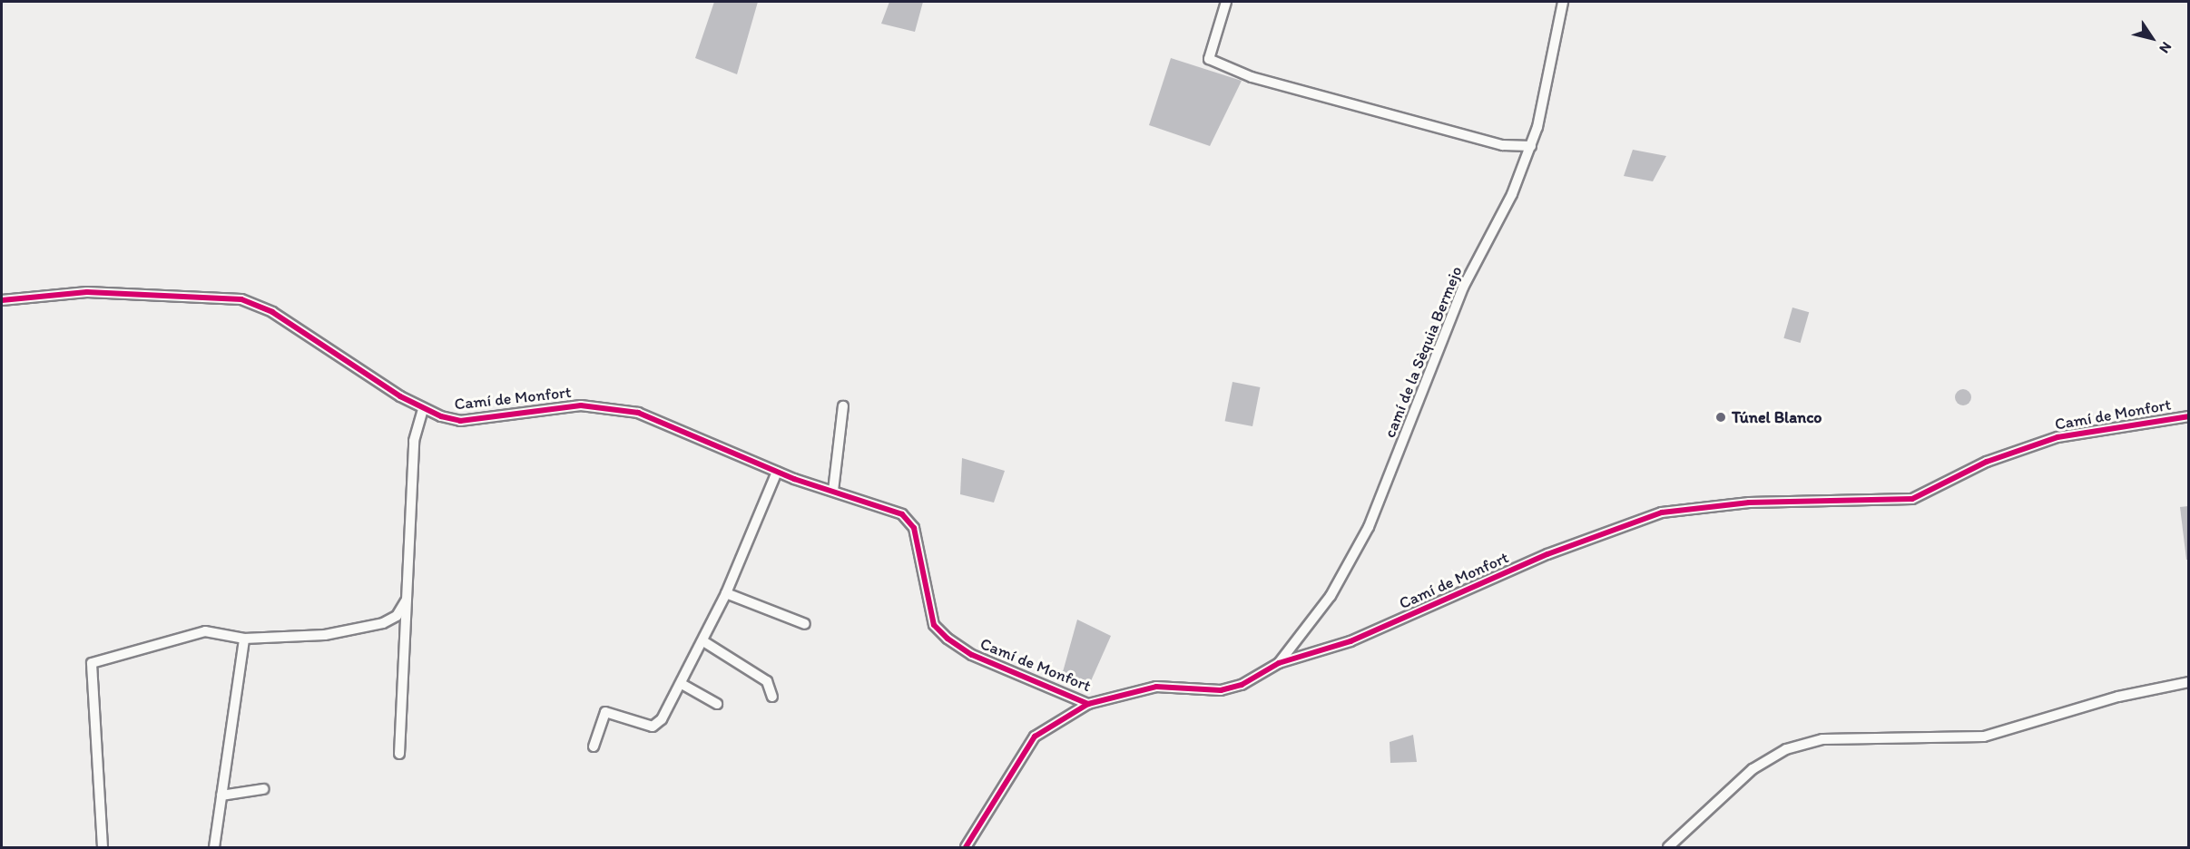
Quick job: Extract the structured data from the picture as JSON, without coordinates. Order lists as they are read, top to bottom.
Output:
{
  "streets": {
    "street": ["camí de la Sèquia Bermejo", "Camí de Monfort"]
  },
  "crossings": [
    ["camí de la Sèquia Bermejo", "Camí de Monfort"]
  ],
  "places": ["Túnel Blanco"],
  "north": "bottom right"
}
